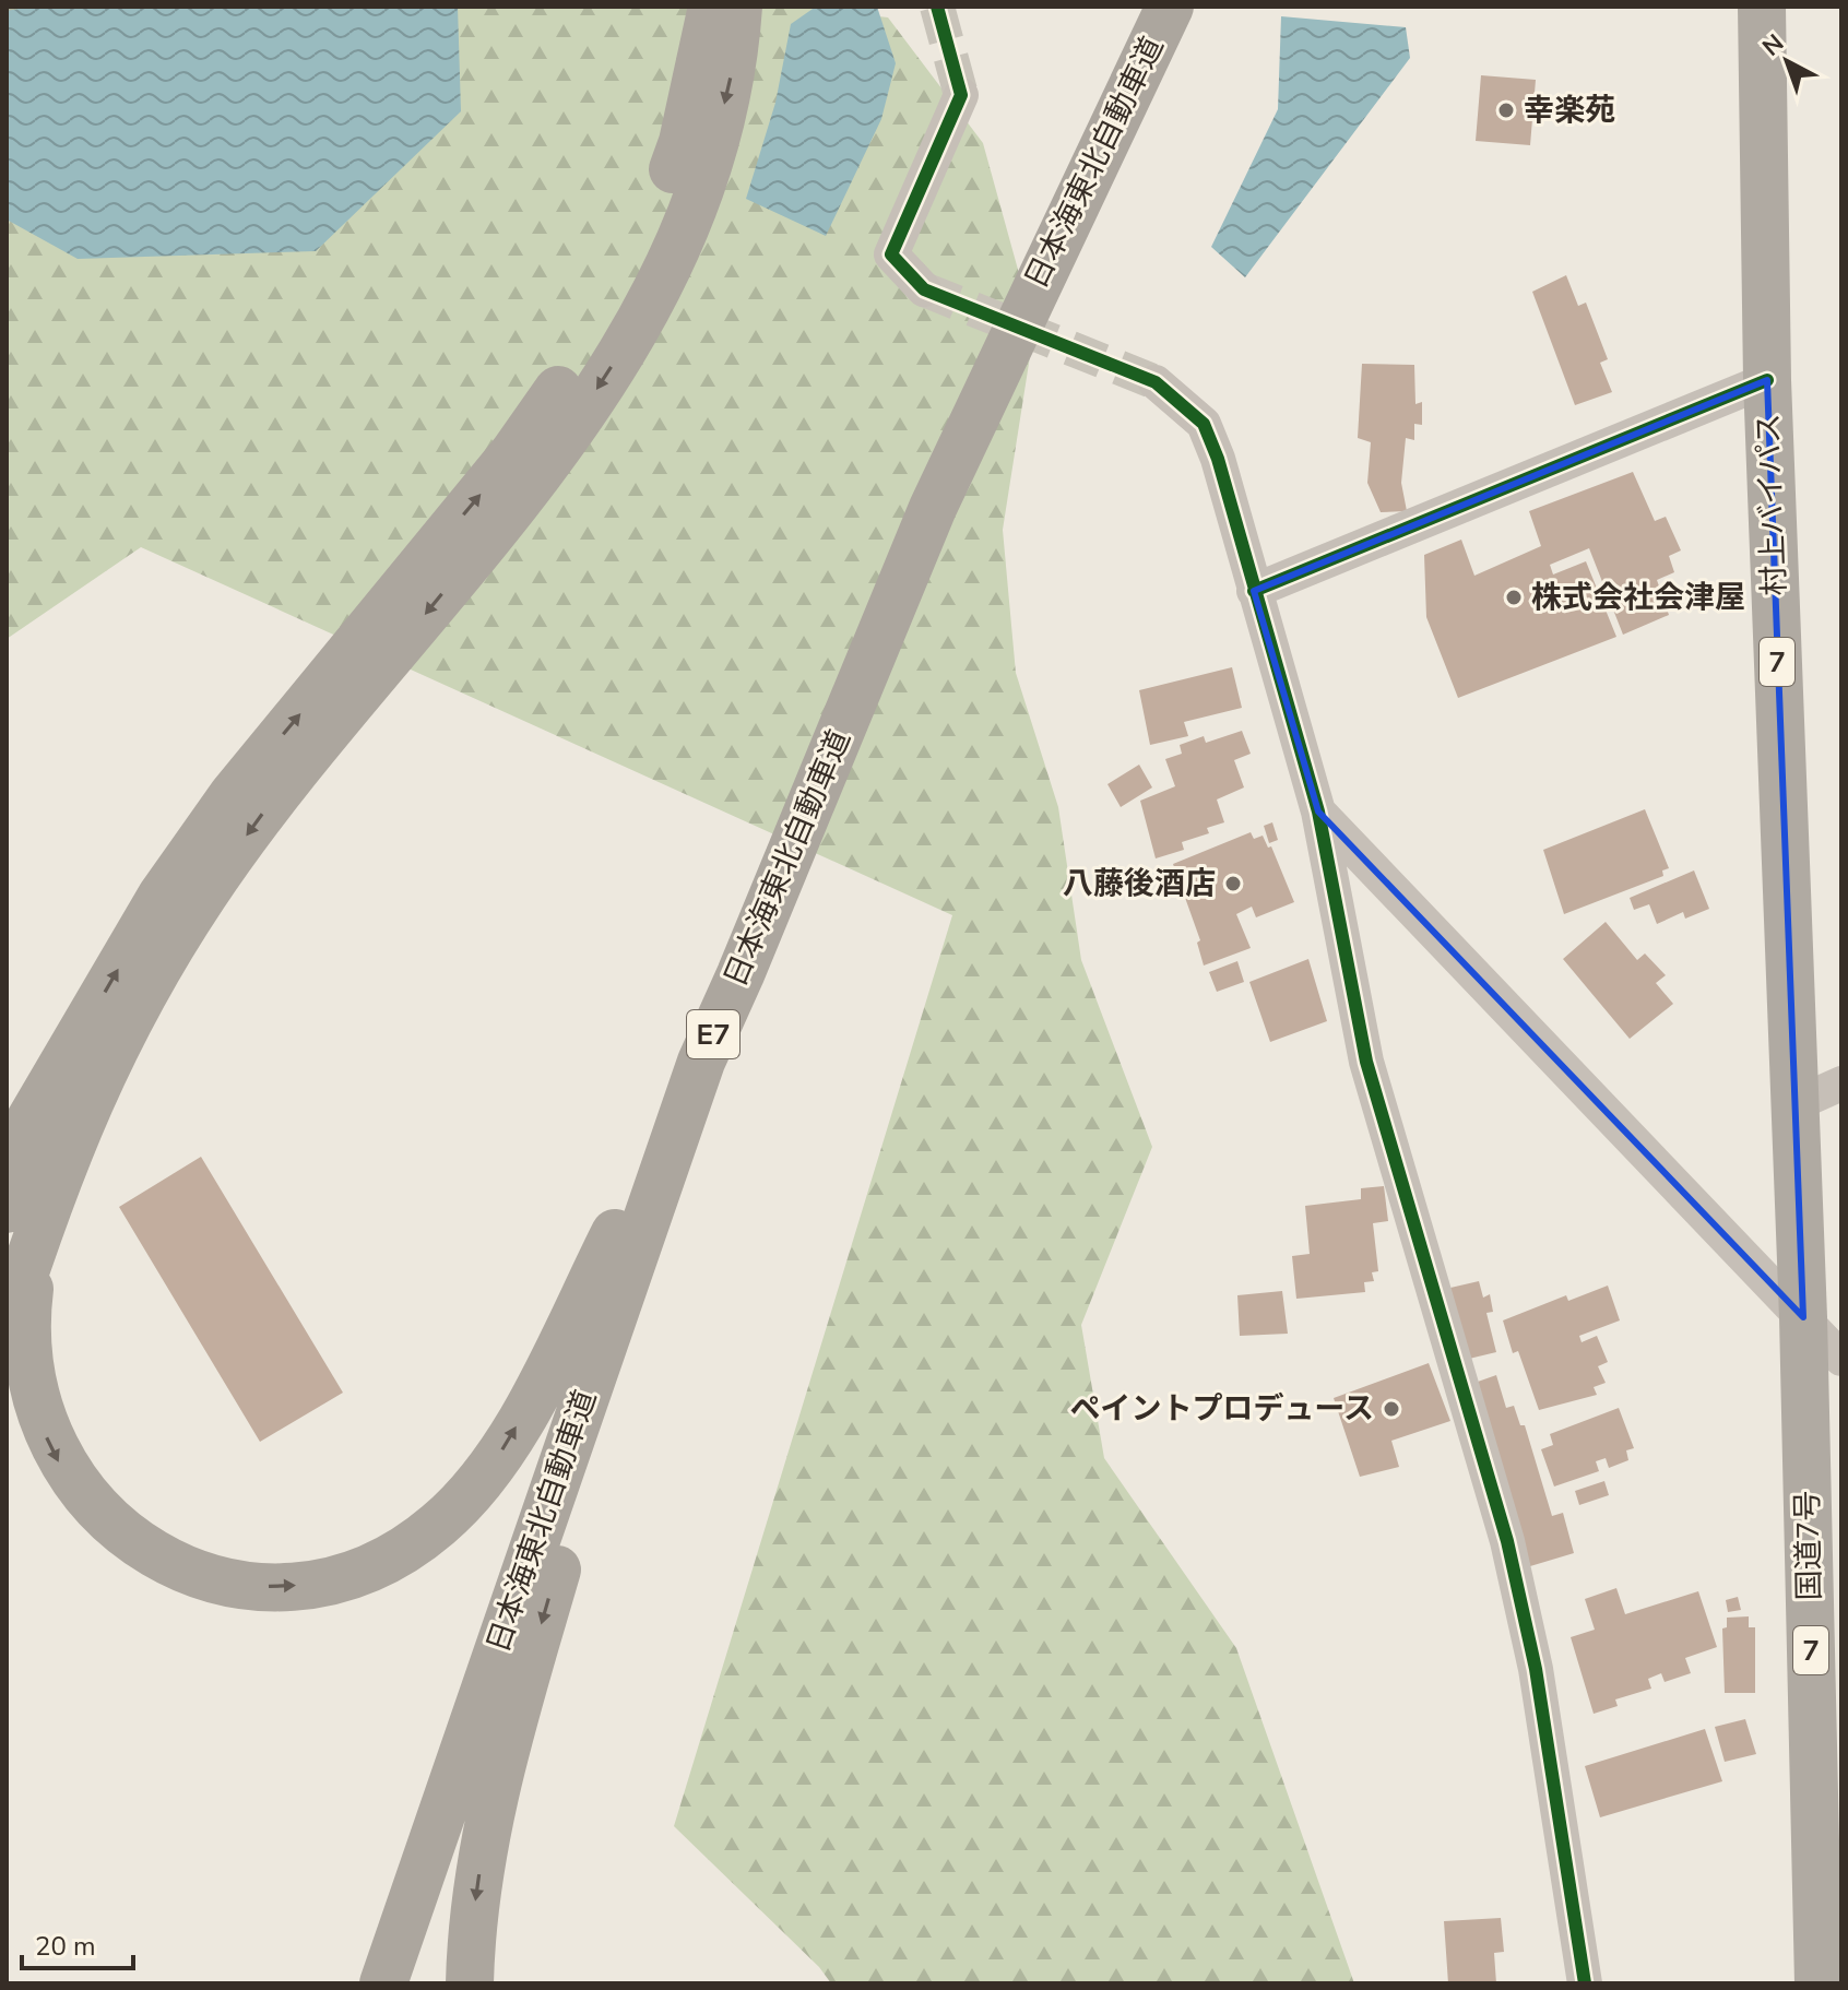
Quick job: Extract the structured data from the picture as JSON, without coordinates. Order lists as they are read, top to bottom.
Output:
{
  "streets": {
    "highway": [
      "日本海東北自動車道",
      "村上バイパス",
      "7",
      "E7",
      "国道7号"
    ]
  },
  "crossings": [
    ["村上バイパス", "国道7号"]
  ],
  "places": [
    "幸楽苑",
    "株式会社会津屋",
    "八藤後酒店",
    "ペイントプロデュース"
  ],
  "scale_bar": "20 m",
  "north": "top left"
}
